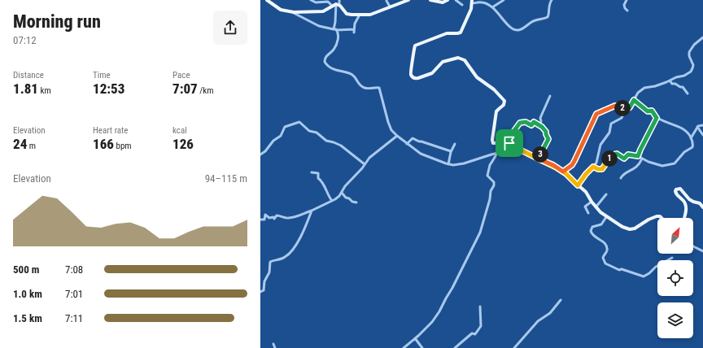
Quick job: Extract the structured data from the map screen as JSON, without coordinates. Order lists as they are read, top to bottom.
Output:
{
  "north": "top right",
  "page": {
    "heading": ["Morning run", "07:12"],
    "stats": [
      ["Distance", "1.81 km"],
      ["Time", "12:53"],
      ["Pace", "7:07 /km"],
      ["Elevation", "24 m"],
      ["Heart rate", "166 bpm"],
      ["kcal", "126"]
    ],
    "pins": ["2", "3", "1"],
    "chart": ["Elevation", "94–115 m"],
    "list": [
      {
        "name": "500 m",
        "note": "7:08"
      },
      {
        "name": "1.0 km",
        "note": "7:01"
      },
      {
        "name": "1.5 km",
        "note": "7:11"
      }
    ]
  }
}
